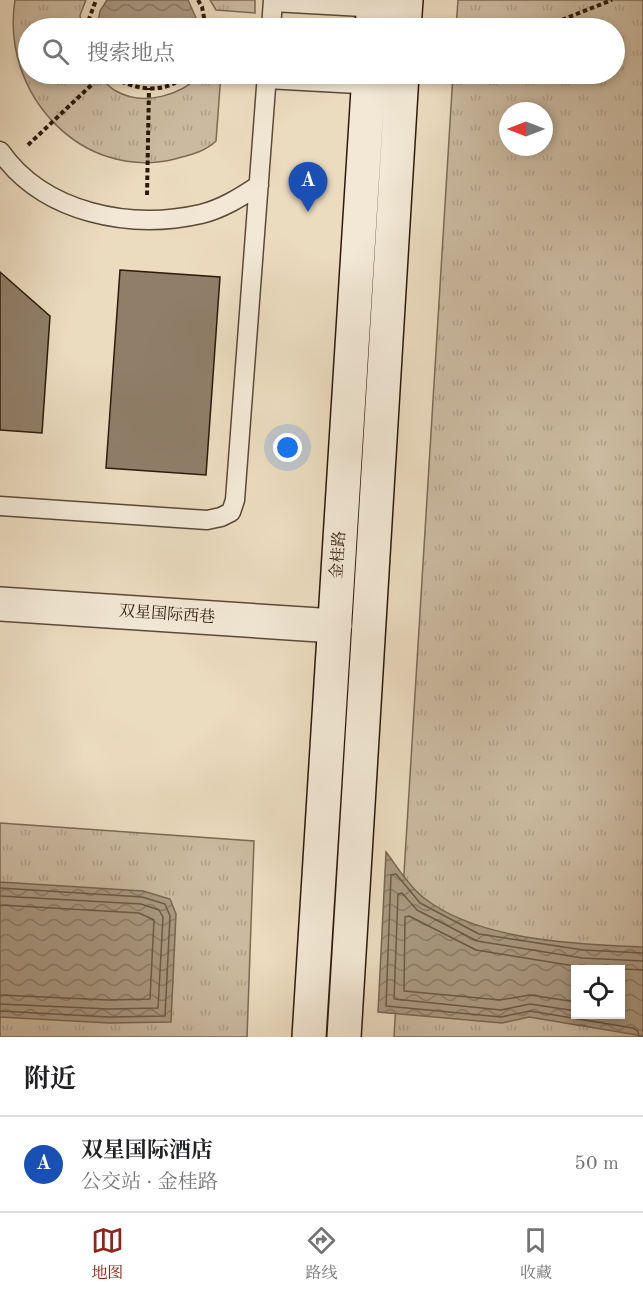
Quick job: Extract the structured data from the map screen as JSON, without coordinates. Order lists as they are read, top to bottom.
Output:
{
  "streets": {
    "street": ["金桂路", "双星国际西巷"]
  },
  "crossings": [
    ["金桂路", "双星国际西巷"]
  ],
  "north": "left",
  "page": {
    "search": "搜索地点",
    "pins": "A",
    "heading": "附近",
    "list": [
      {
        "mark": "A",
        "name": "双星国际酒店",
        "note": "公交站 · 金桂路",
        "value": "50 m"
      }
    ],
    "nav": ["地图", "路线", "收藏"]
  }
}
